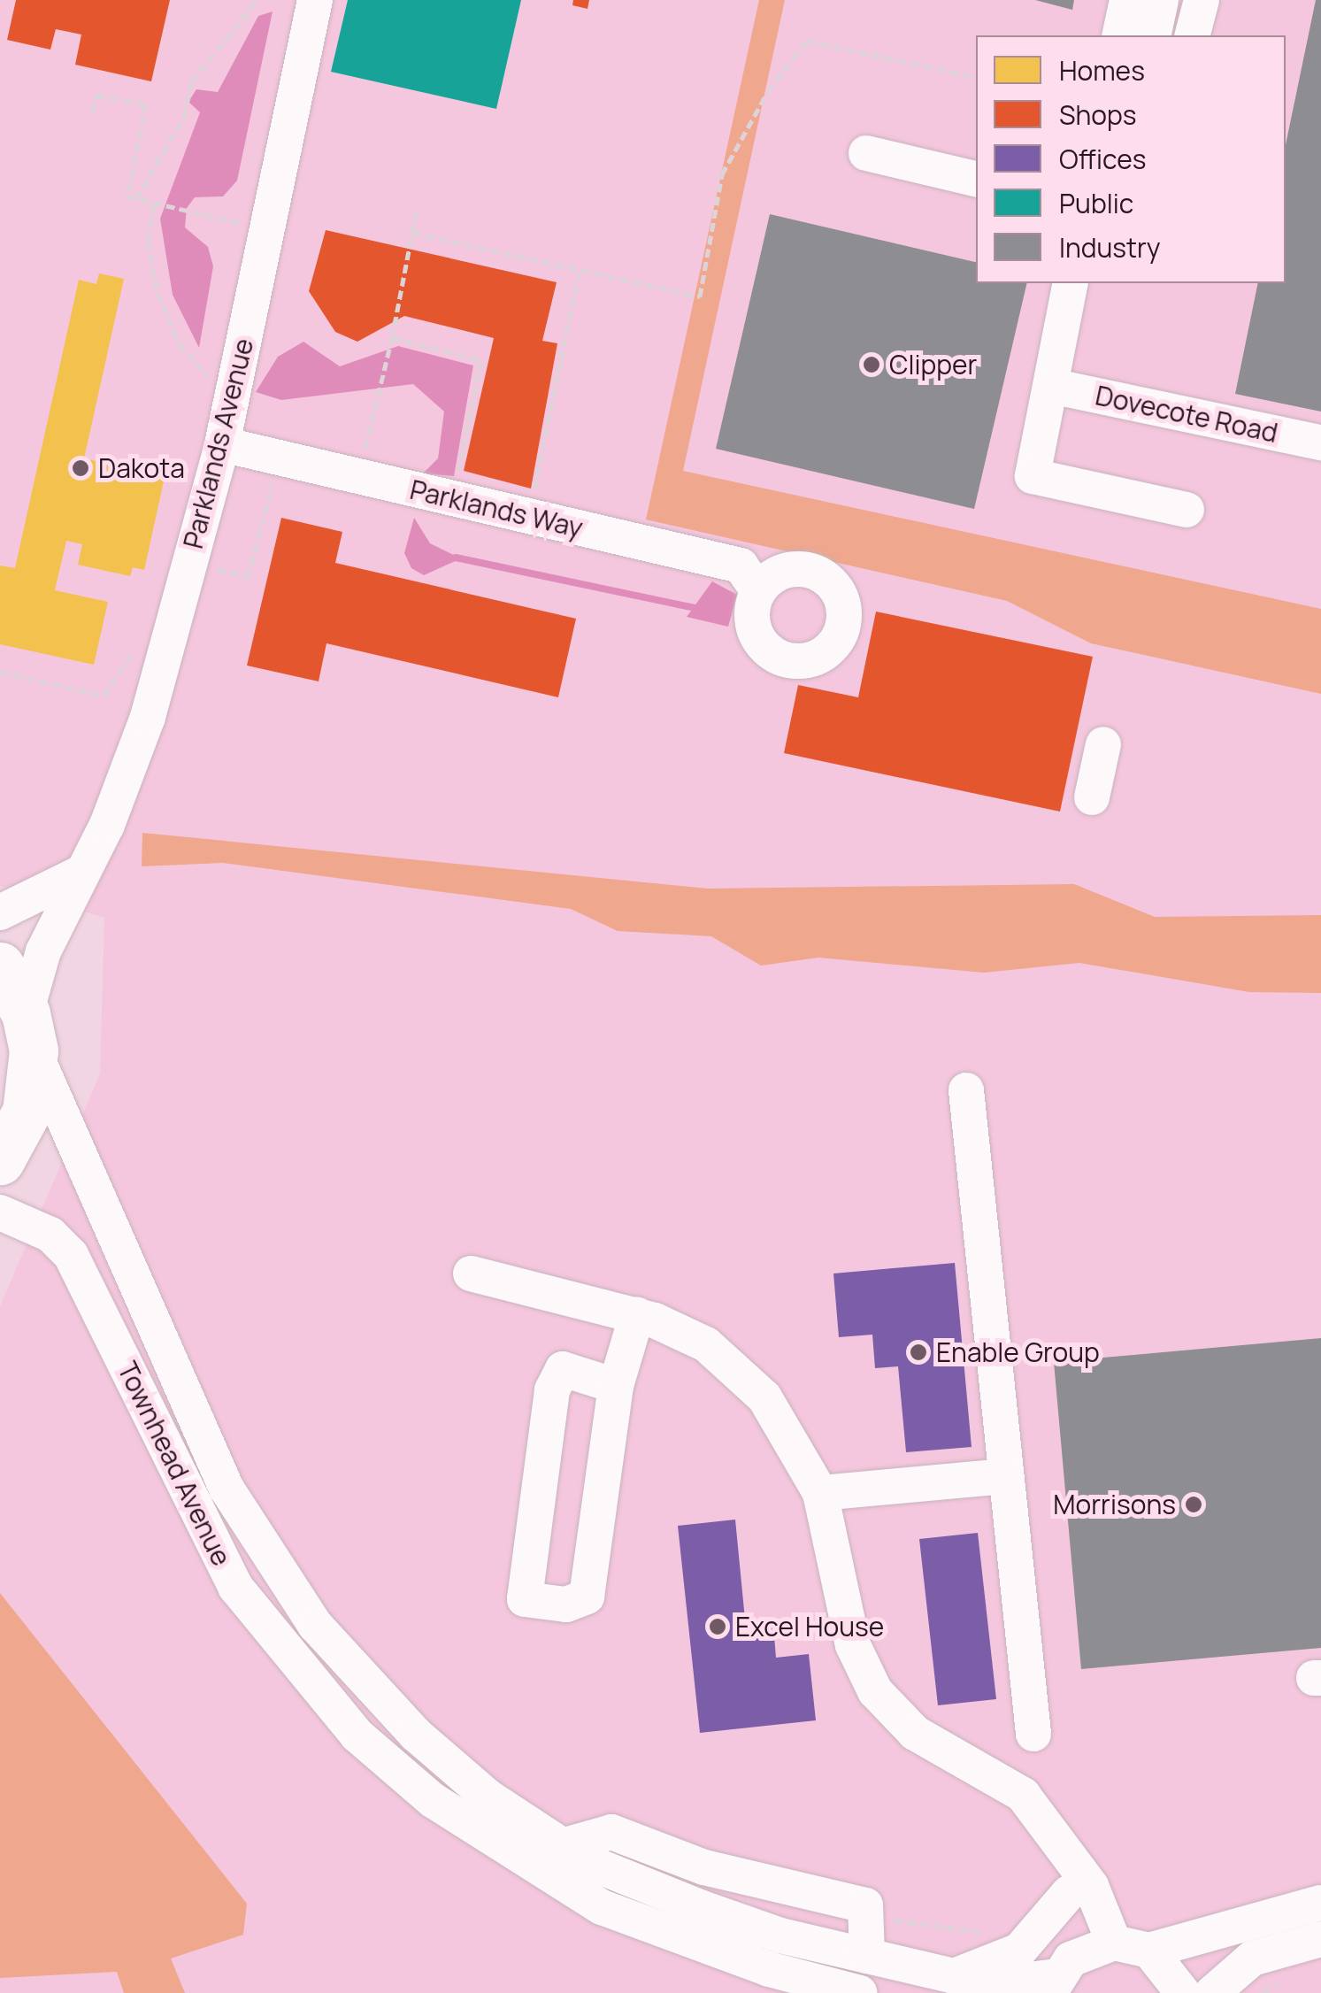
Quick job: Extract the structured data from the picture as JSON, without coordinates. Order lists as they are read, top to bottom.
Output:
{
  "streets": {
    "street": [
      "Dovecote Road",
      "Parklands Avenue",
      "Parklands Way",
      "Townhead Avenue"
    ]
  },
  "crossings": [
    ["Parklands Avenue", "Parklands Way"],
    ["Parklands Avenue", "Townhead Avenue"]
  ],
  "places": [
    "Clipper",
    "Dakota",
    "Enable Group",
    "Morrisons",
    "Excel House"
  ],
  "legend": [
    "Homes",
    "Shops",
    "Offices",
    "Public",
    "Industry"
  ]
}
